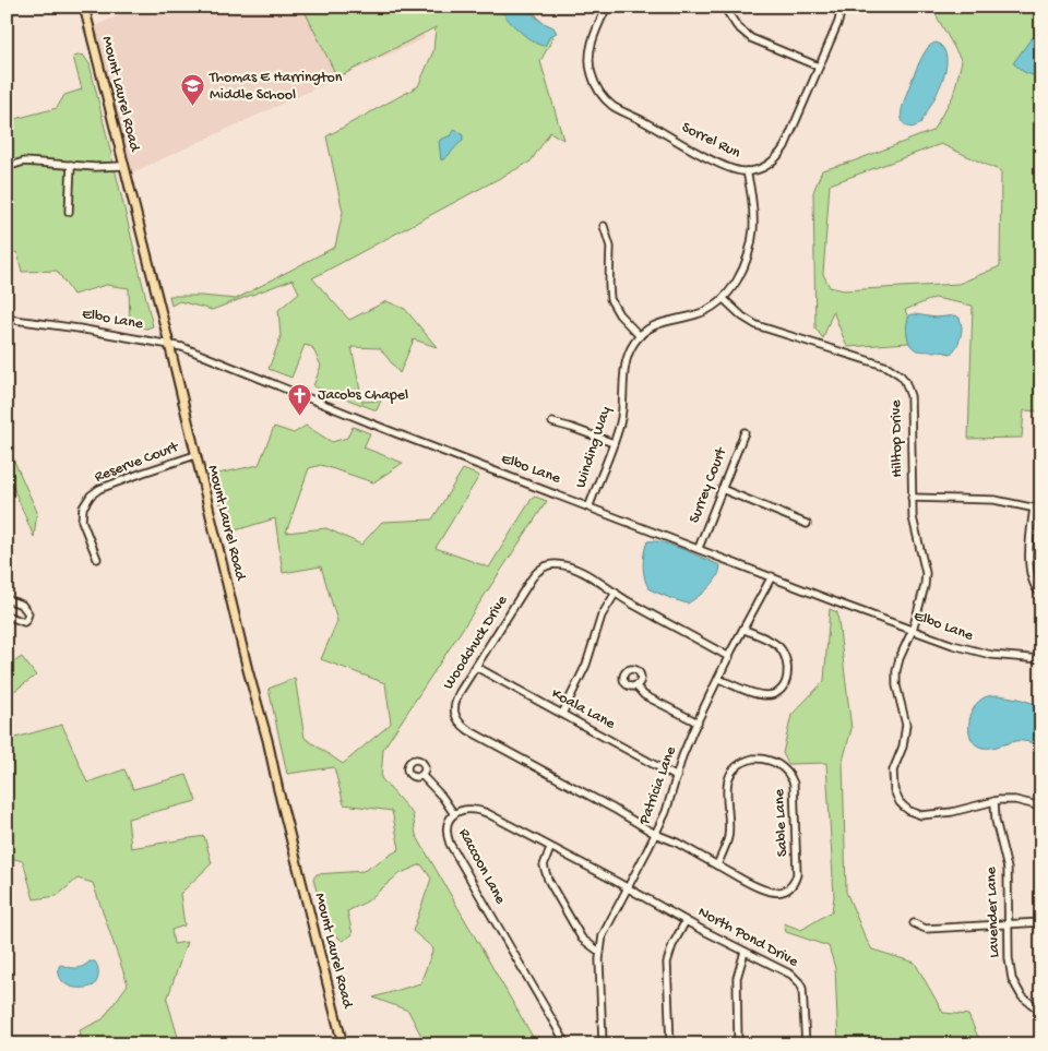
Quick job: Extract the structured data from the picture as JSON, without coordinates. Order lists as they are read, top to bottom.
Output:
{
  "streets": {
    "main road": ["Mount Laurel Road"],
    "street": [
      "Sorrel Run",
      "Elbo Lane",
      "Hilltop Drive",
      "Winding Way",
      "Reserve Court",
      "Surrey Court",
      "Woodchuck Drive",
      "Koala Lane",
      "Patricia Lane",
      "Sable Lane",
      "Raccoon Lane",
      "Lavender Lane",
      "North Pond Drive"
    ]
  },
  "crossings": [
    ["Mount Laurel Road", "Elbo Lane"],
    ["Mount Laurel Road", "Reserve Court"],
    ["Sorrel Run", "Winding Way"],
    ["Elbo Lane", "Hilltop Drive"],
    ["Elbo Lane", "Winding Way"],
    ["Elbo Lane", "Surrey Court"],
    ["Elbo Lane", "Patricia Lane"],
    ["Hilltop Drive", "Winding Way"],
    ["Hilltop Drive", "Lavender Lane"],
    ["Woodchuck Drive", "Koala Lane"],
    ["Woodchuck Drive", "Patricia Lane"],
    ["Woodchuck Drive", "Sable Lane"],
    ["Koala Lane", "Patricia Lane"],
    ["Patricia Lane", "Sable Lane"],
    ["Patricia Lane", "Raccoon Lane"],
    ["Patricia Lane", "North Pond Drive"],
    ["Raccoon Lane", "North Pond Drive"]
  ],
  "places": {
    "school or university": ["Thomas E Harrington Middle School"],
    "church": ["Jacobs Chapel"]
  }
}
